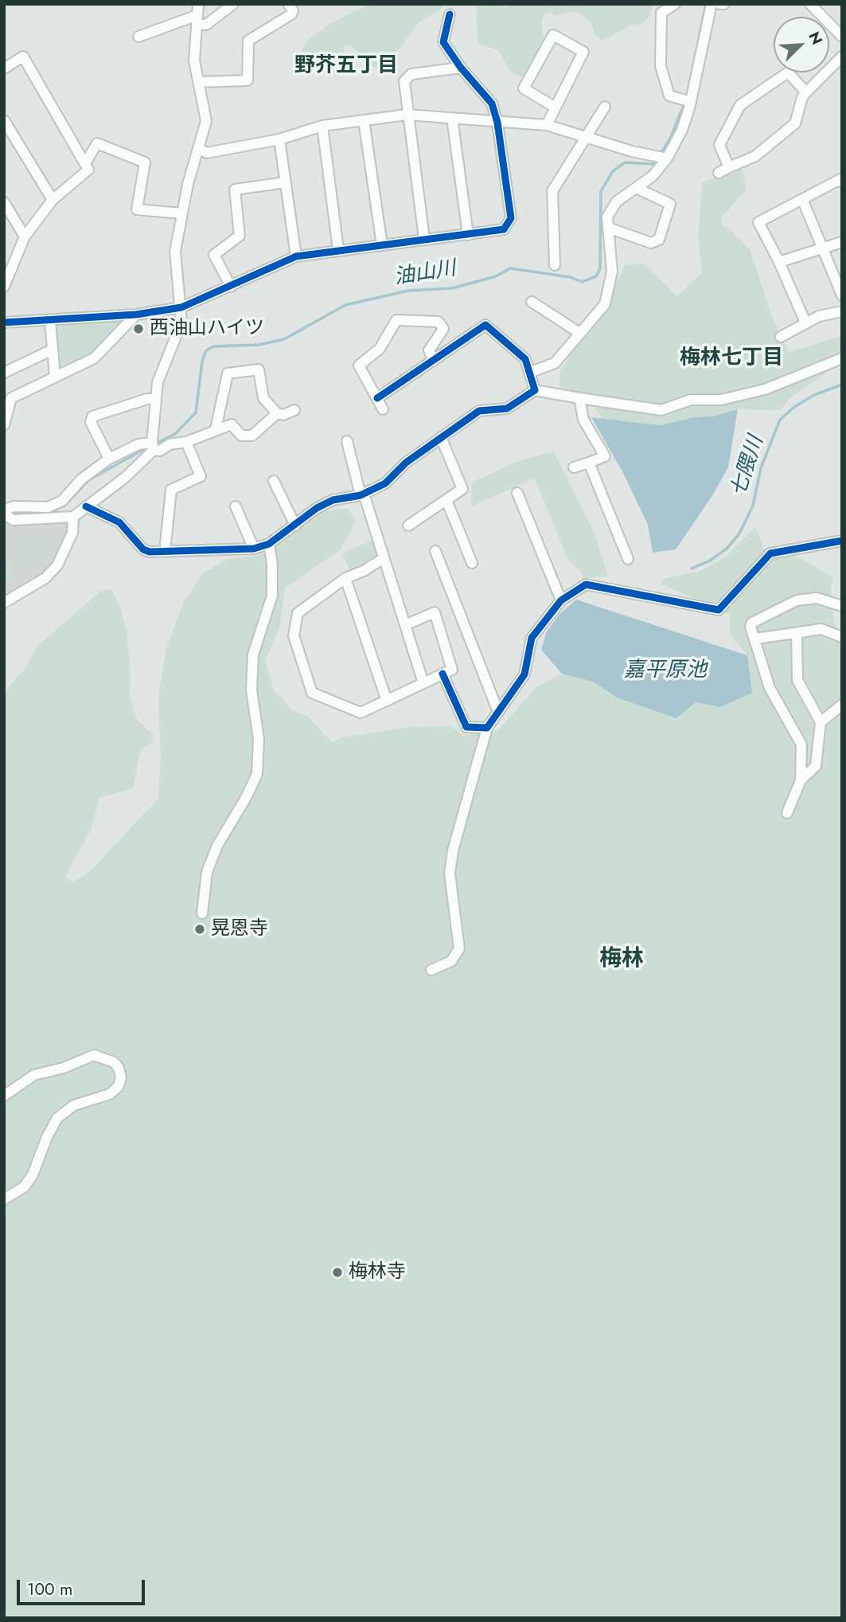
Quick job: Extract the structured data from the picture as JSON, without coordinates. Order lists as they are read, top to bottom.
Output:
{
  "districts": ["野芥五丁目", "梅林七丁目", "梅林"],
  "water": ["油山川", "七隈川", "嘉平原池"],
  "places": ["西油山ハイツ", "晃恩寺", "梅林寺"],
  "scale_bar": "100 m",
  "north": "top right"
}
